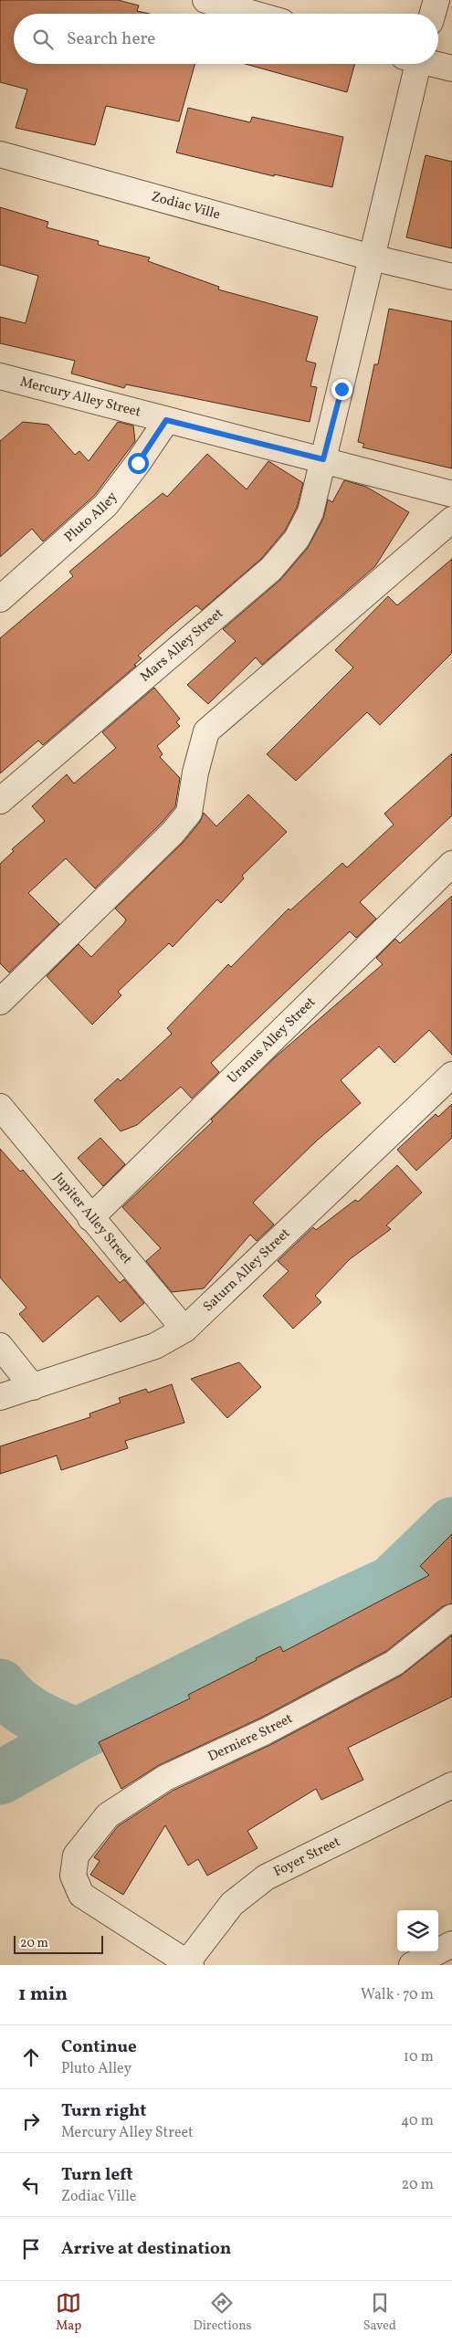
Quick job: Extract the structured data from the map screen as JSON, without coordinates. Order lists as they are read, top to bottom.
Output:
{
  "streets": {
    "street": [
      "Zodiac Ville",
      "Mercury Alley Street",
      "Pluto Alley",
      "Mars Alley Street",
      "Uranus Alley Street",
      "Jupiter Alley Street",
      "Saturn Alley Street",
      "Derniere Street",
      "Foyer Street"
    ]
  },
  "crossings": [
    ["Mercury Alley Street", "Pluto Alley"],
    ["Mercury Alley Street", "Mars Alley Street"],
    ["Uranus Alley Street", "Jupiter Alley Street"],
    ["Jupiter Alley Street", "Saturn Alley Street"],
    ["Derniere Street", "Foyer Street"]
  ],
  "scale_bar": "20 m",
  "page": {
    "search": "Search here",
    "scale": "20 m",
    "heading": ["1 min", "Walk · 70 m"],
    "list": [
      ["Continue", "Pluto Alley", "10 m"],
      ["Turn right", "Mercury Alley Street", "40 m"],
      ["Turn left", "Zodiac Ville", "20 m"],
      "Arrive at destination"
    ],
    "nav": ["Map", "Directions", "Saved"]
  }
}
